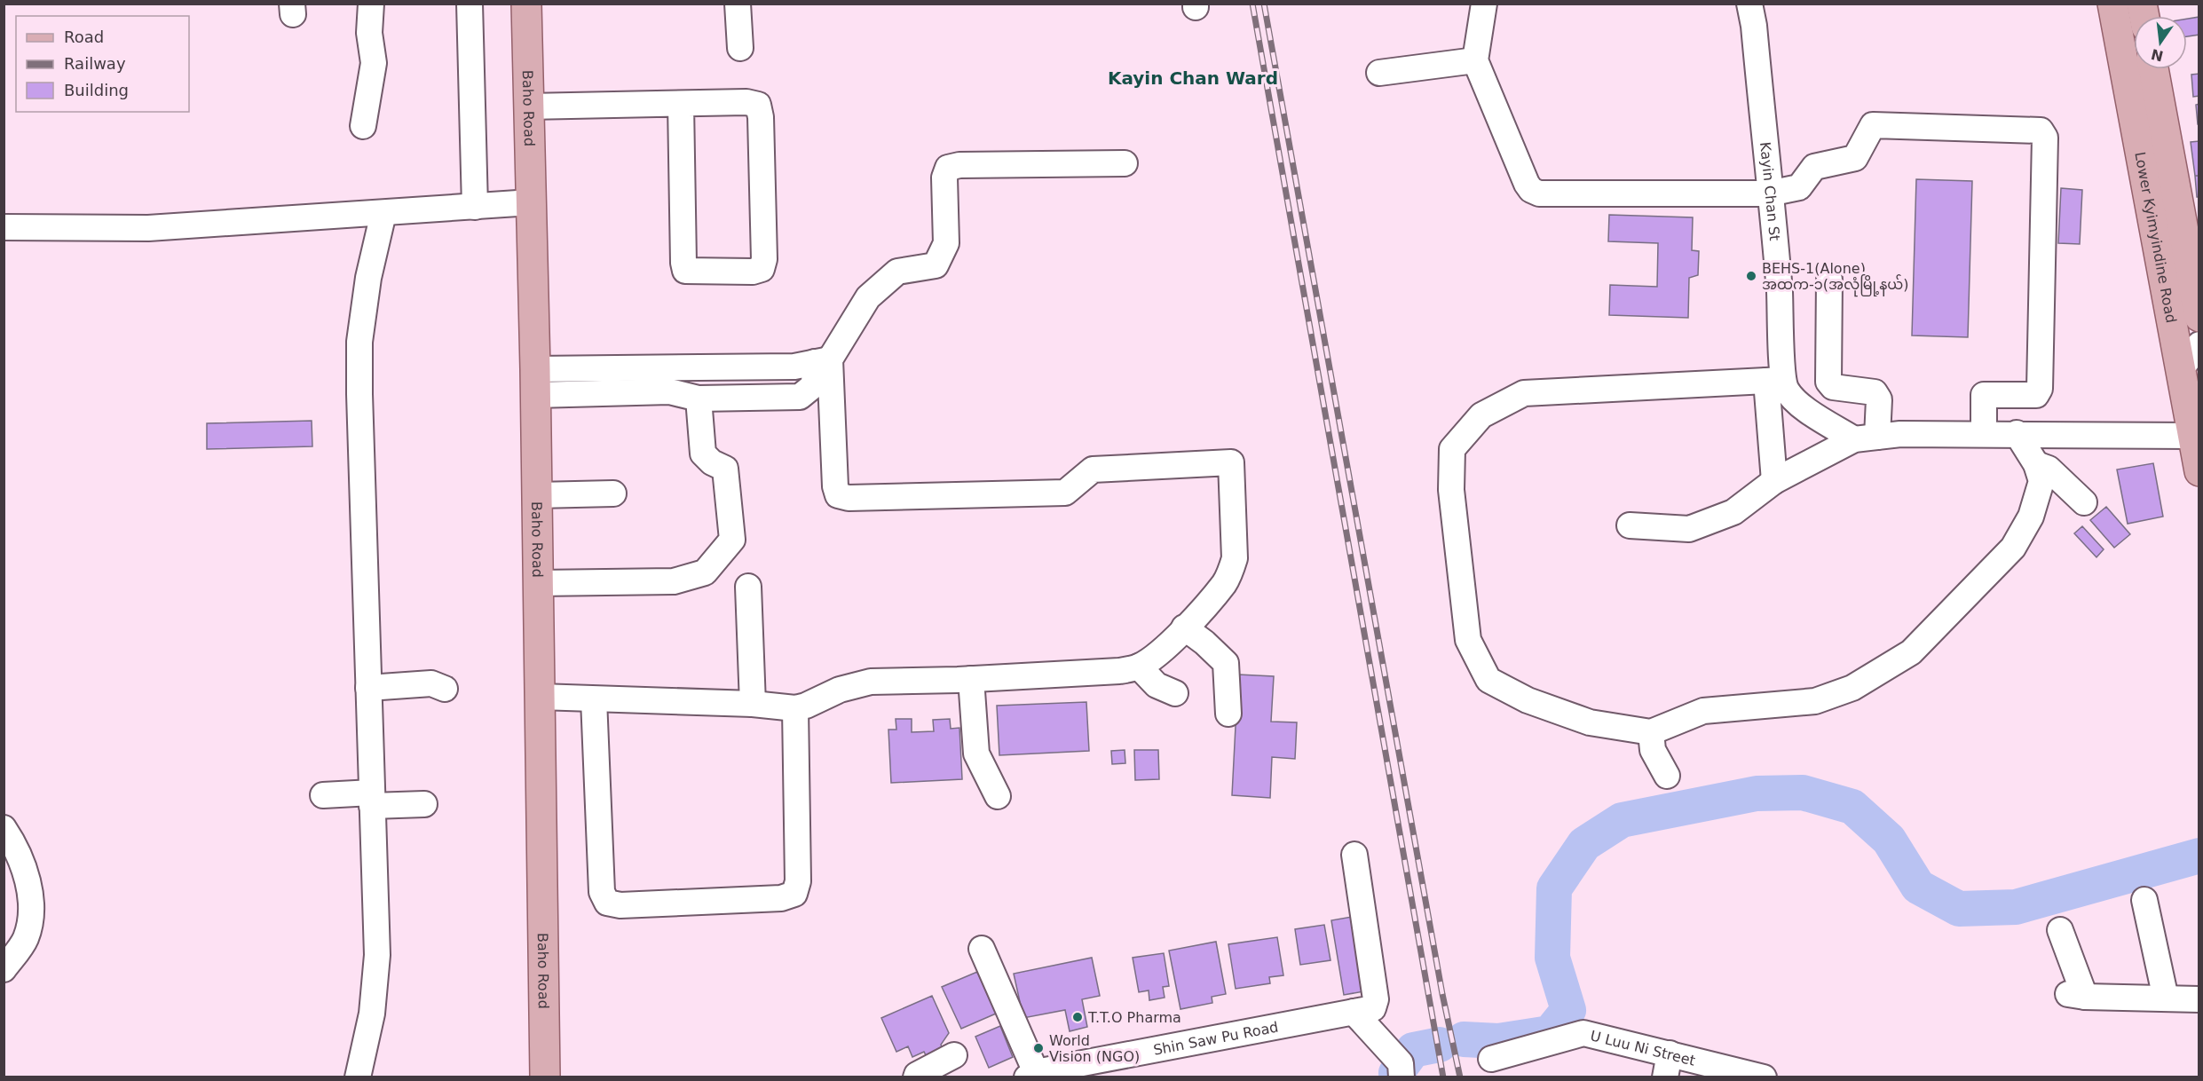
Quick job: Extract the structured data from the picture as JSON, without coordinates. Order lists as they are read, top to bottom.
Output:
{
  "streets": {
    "main road": ["Baho Road", "Lower Kyimyindine Road"],
    "street": ["Kayin Chan St", "Shin Saw Pu Road", "U Luu Ni Street"]
  },
  "districts": ["Kayin Chan Ward"],
  "places": ["BEHS-1(Alone) အထက-၁(အလုံမြို့နယ်)", "T.T.O Pharma", "World Vision (NGO)"],
  "legend": ["Road", "Railway", "Building"],
  "north": "bottom"
}
